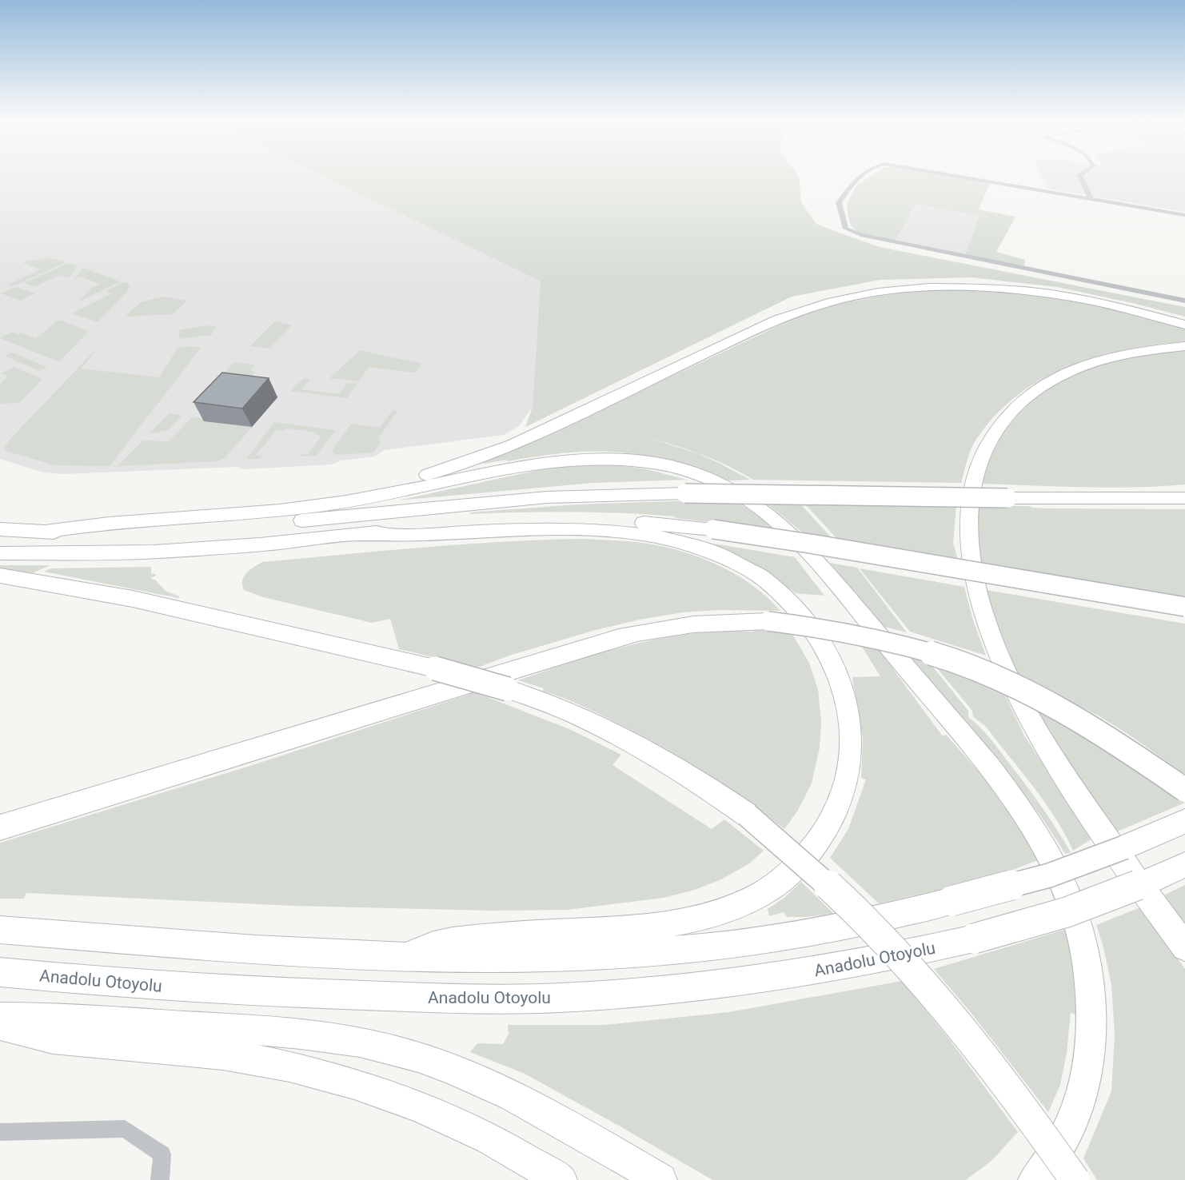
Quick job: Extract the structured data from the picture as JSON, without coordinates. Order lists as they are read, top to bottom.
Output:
{
  "streets": {
    "highway": ["Anadolu Otoyolu"]
  }
}
